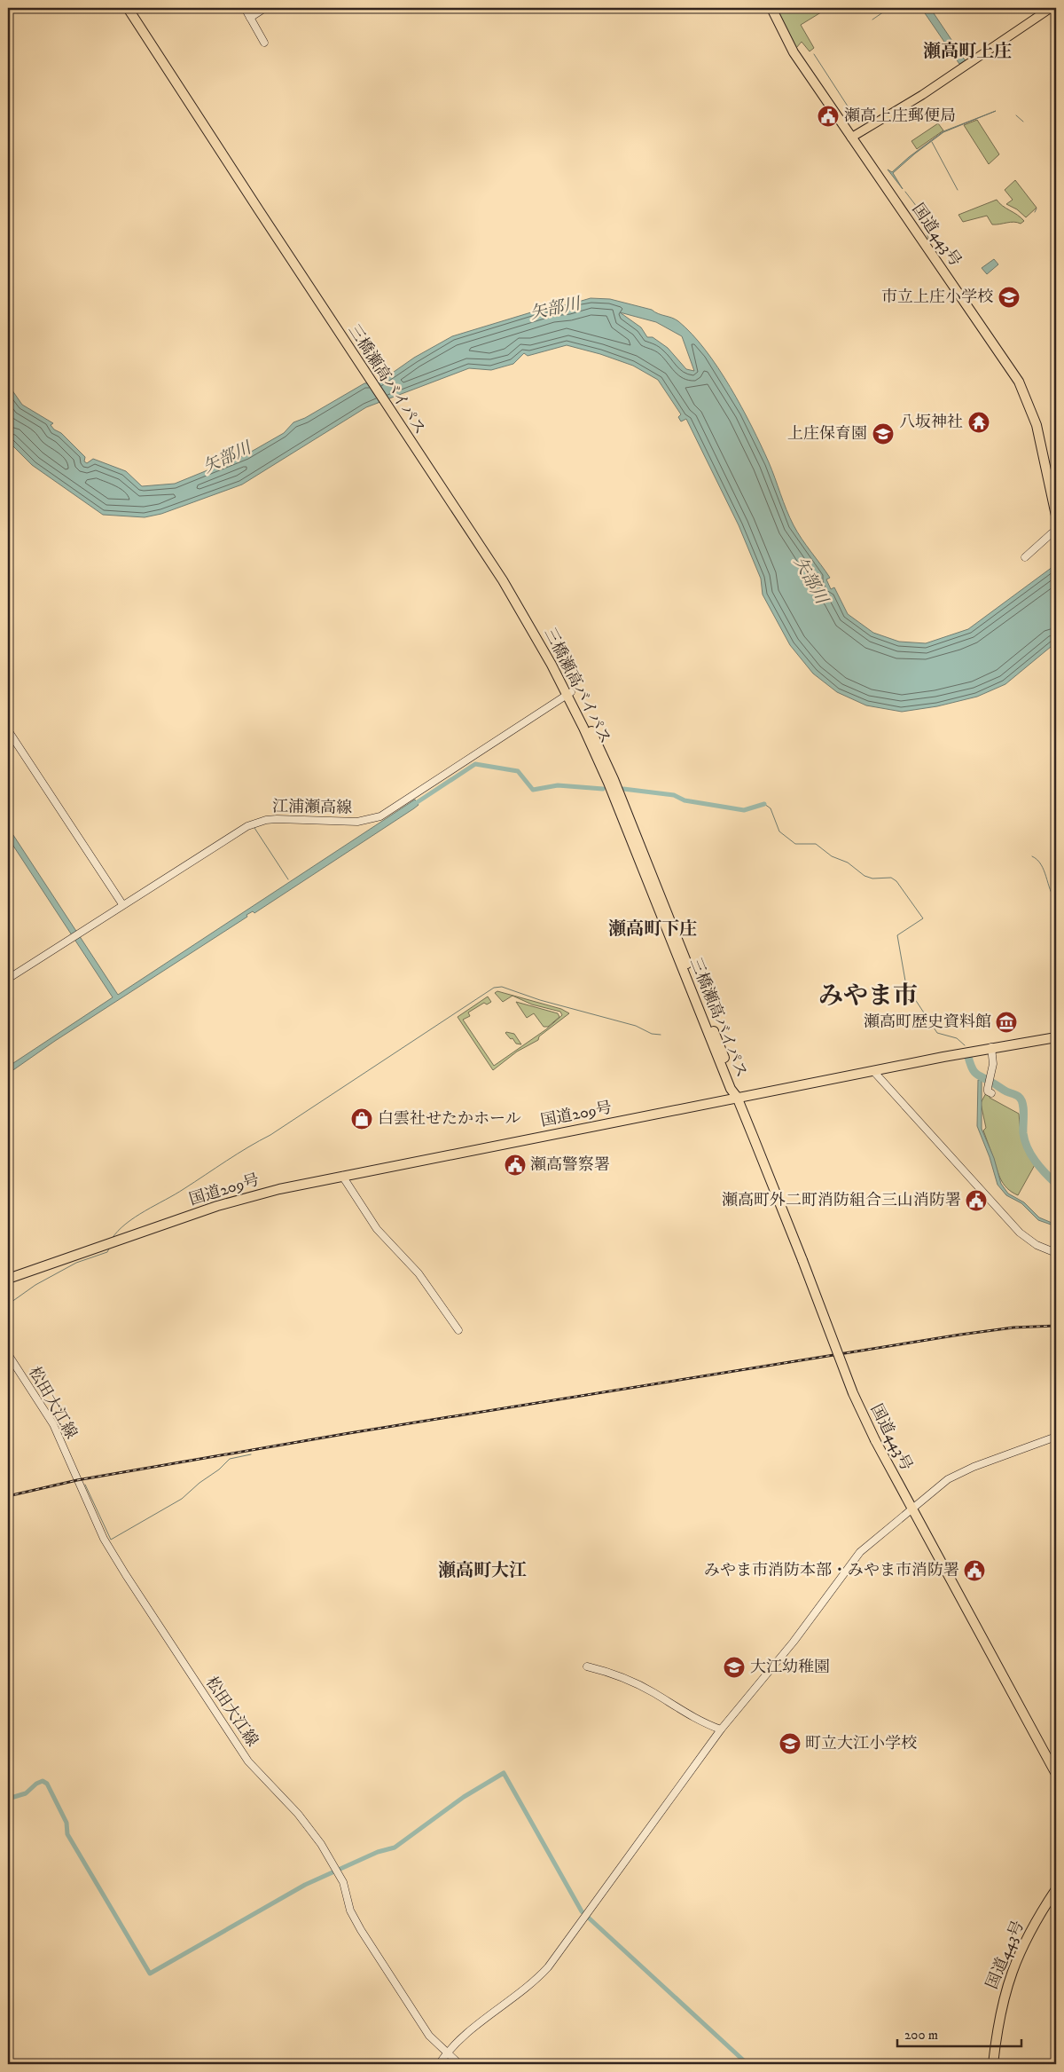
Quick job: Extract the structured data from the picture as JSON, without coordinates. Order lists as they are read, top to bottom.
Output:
{
  "streets": {
    "highway": ["国道443号", "三橋瀬高バイパス", "国道209号"],
    "street": ["江浦瀬高線", "松田大江線"]
  },
  "crossings": [
    ["国道443号", "三橋瀬高バイパス"],
    ["国道443号", "国道209号"],
    ["三橋瀬高バイパス", "江浦瀬高線"],
    ["三橋瀬高バイパス", "国道209号"]
  ],
  "districts": [
    "瀬高町上庄",
    "瀬高町下庄",
    "みやま市",
    "瀬高町大江"
  ],
  "water": ["矢部川"],
  "places": {
    "public building": [
      "瀬高上庄郵便局",
      "瀬高警察署",
      "瀬高町外二町消防組合三山消防署",
      "みやま市消防本部・みやま市消防署"
    ],
    "school or university": [
      "市立上庄小学校",
      "上庄保育園",
      "大江幼稚園",
      "町立大江小学校"
    ],
    "temple": ["八坂神社"],
    "museum": ["瀬高町歴史資料館"],
    "shop": ["白雲社せたかホール"]
  },
  "scale_bar": "200 m"
}
